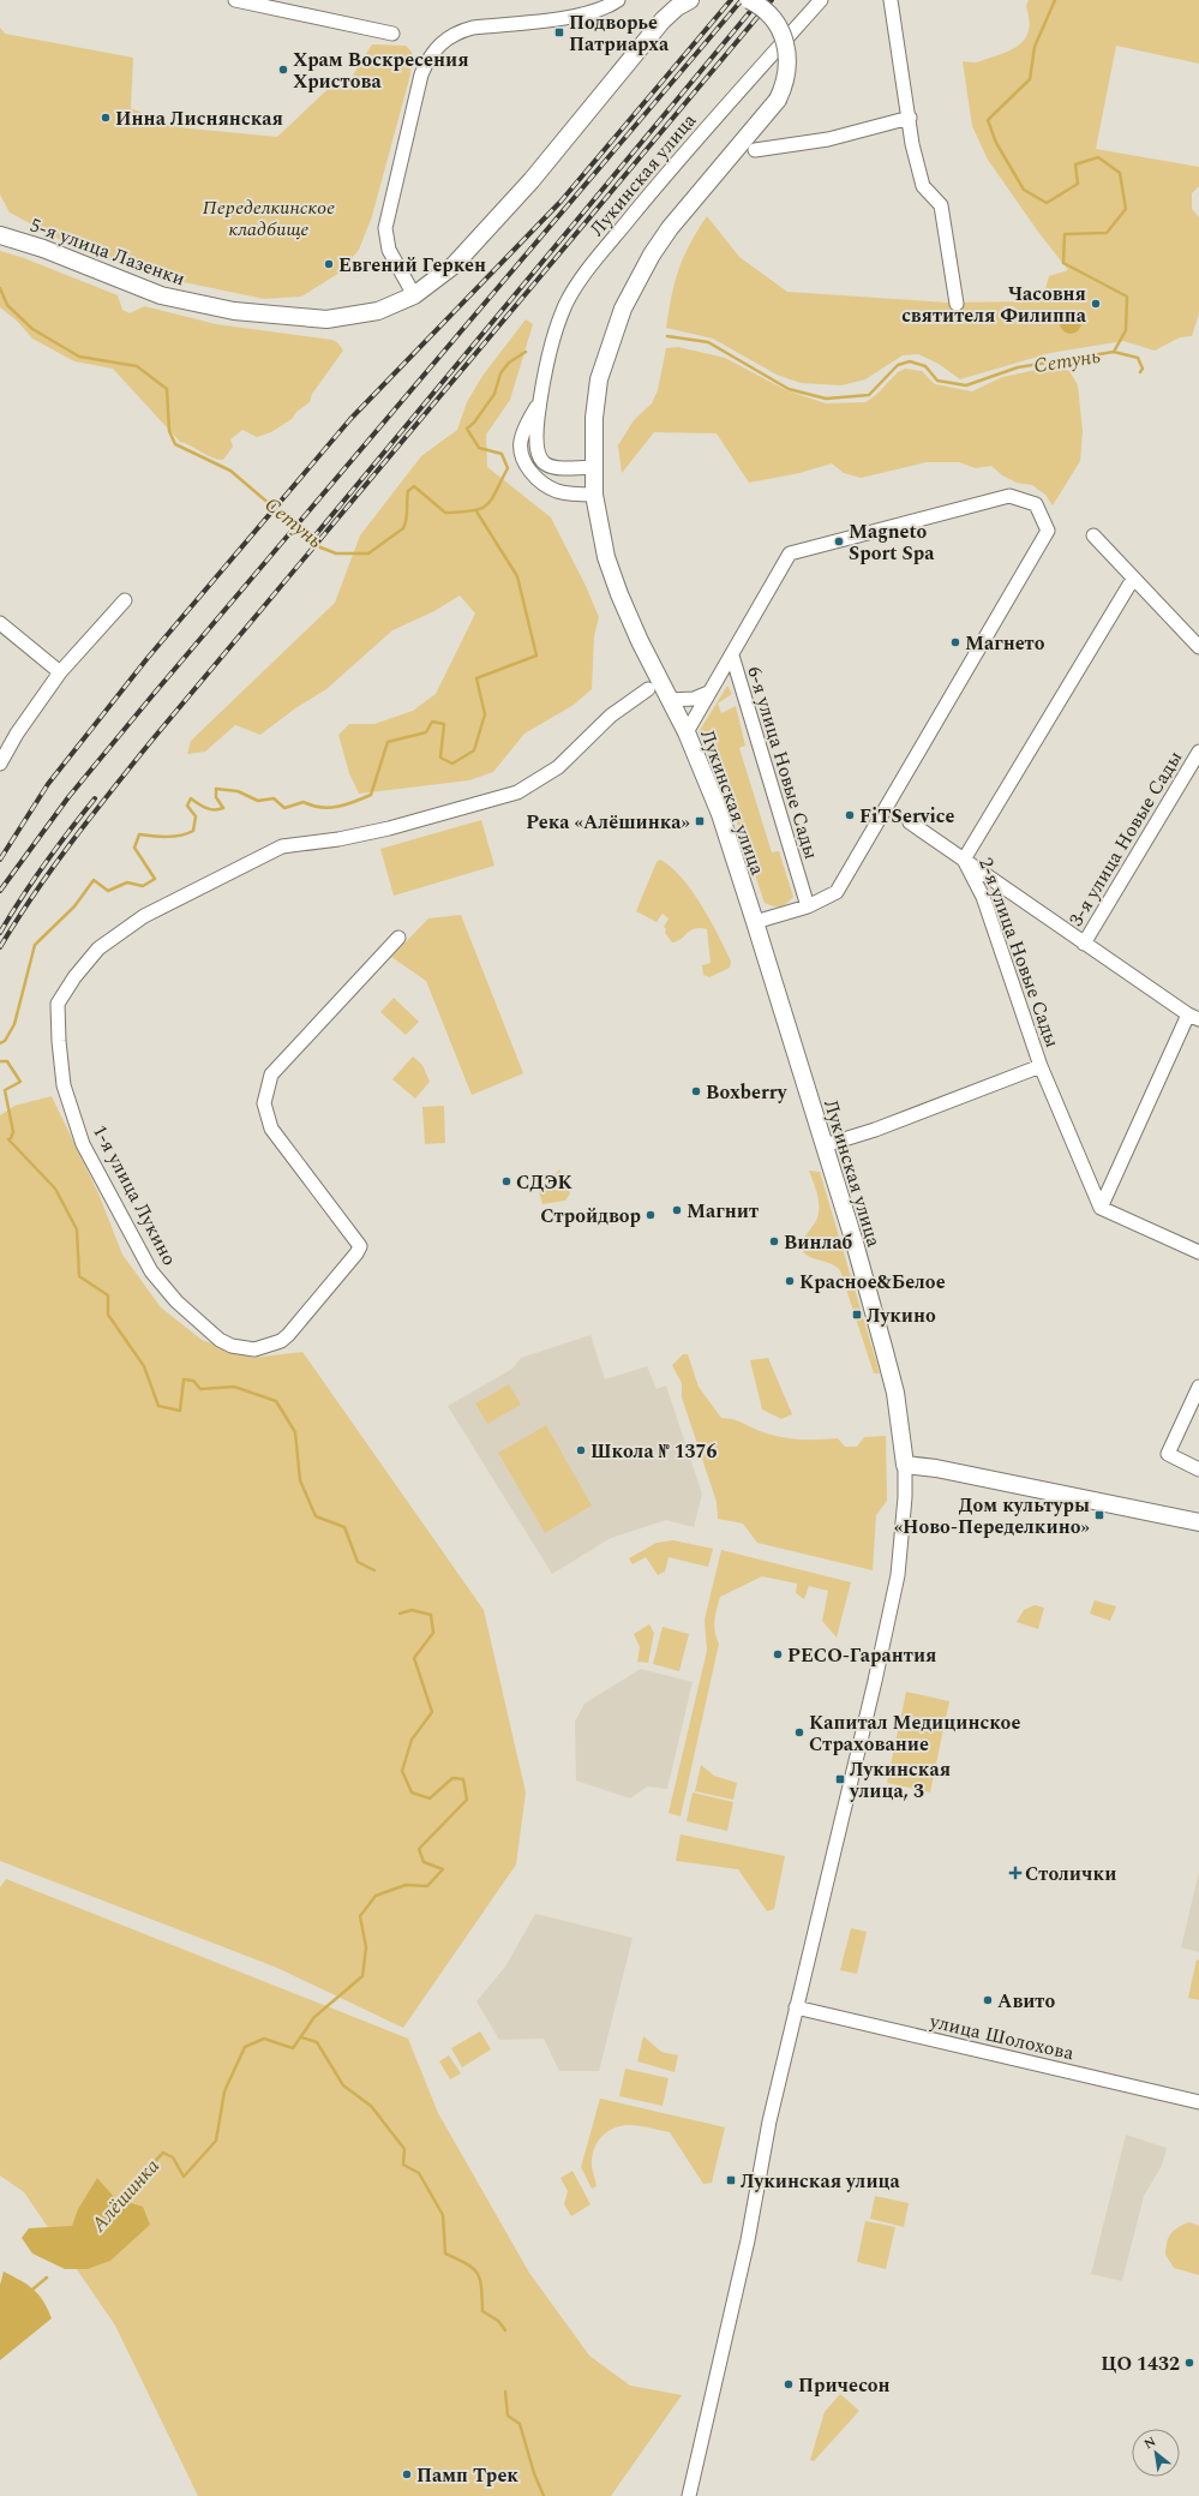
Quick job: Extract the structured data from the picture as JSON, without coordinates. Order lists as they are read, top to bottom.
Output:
{
  "streets": {
    "main road": ["Лукинская улица", "5-я улица Лазенки"],
    "street": [
      "6-я улица Новые Сады",
      "3-я улица Новые Сады",
      "2-я улица Новые Сады",
      "1-я улица Лукино",
      "улица Шолохова"
    ]
  },
  "crossings": [
    ["Лукинская улица", "улица Шолохова"]
  ],
  "water": ["Сетунь", "Алёшинка"],
  "parks": ["Переделкинское кладбище"],
  "places": {
    "transit": [
      "Подворье Патриарха",
      "Река «Алёшинка»",
      "Лукино",
      "Дом культуры «Ново-Переделкино»",
      "Лукинская улица, 3",
      "Лукинская улица"
    ],
    "other": [
      "Храм Воскресения Христова",
      "Инна Лиснянская",
      "Евгений Геркен",
      "Часовня святителя Филиппа",
      "Magneto Sport Spa",
      "Магнето",
      "FiTService",
      "Boxberry",
      "СДЭК",
      "Магнит",
      "Стройдвор",
      "Винлаб",
      "Красное&Белое",
      "Школа № 1376",
      "РЕСО-Гарантия",
      "Капитал Медицинское Страхование",
      "Авито",
      "ЦО 1432",
      "Причесон",
      "Памп Трек"
    ],
    "health": ["Столички"]
  },
  "north": "top left"
}
